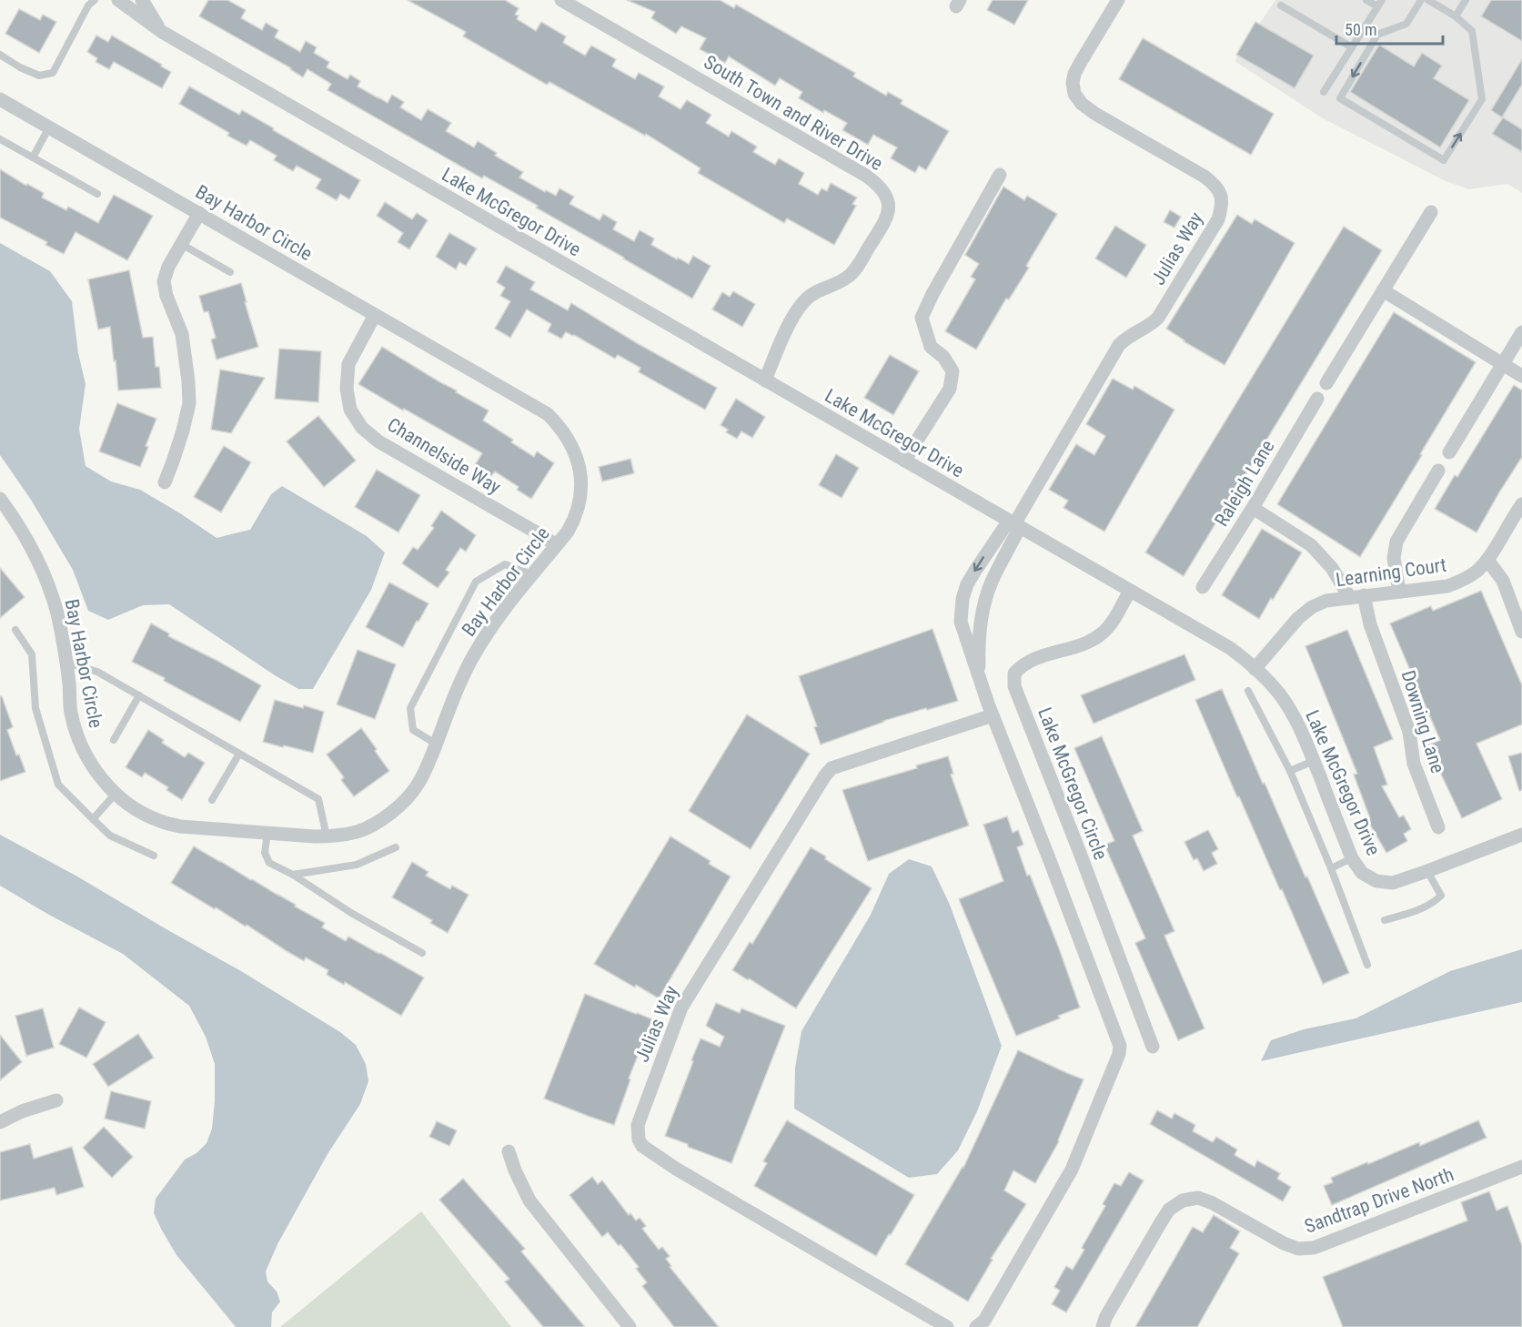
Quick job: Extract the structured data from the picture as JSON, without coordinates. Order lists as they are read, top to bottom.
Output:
{
  "streets": {
    "street": [
      "South Town and River Drive",
      "Lake McGregor Drive",
      "Bay Harbor Circle",
      "Julias Way",
      "Channelside Way",
      "Raleigh Lane",
      "Learning Court",
      "Downing Lane",
      "Lake McGregor Circle",
      "Sandtrap Drive North"
    ]
  },
  "crossings": [
    ["South Town and River Drive", "Lake McGregor Drive"],
    ["Lake McGregor Drive", "Julias Way"],
    ["Lake McGregor Drive", "Learning Court"],
    ["Lake McGregor Drive", "Lake McGregor Circle"],
    ["Bay Harbor Circle", "Channelside Way"],
    ["Raleigh Lane", "Downing Lane"],
    ["Learning Court", "Downing Lane"]
  ],
  "scale_bar": "50 m"
}
